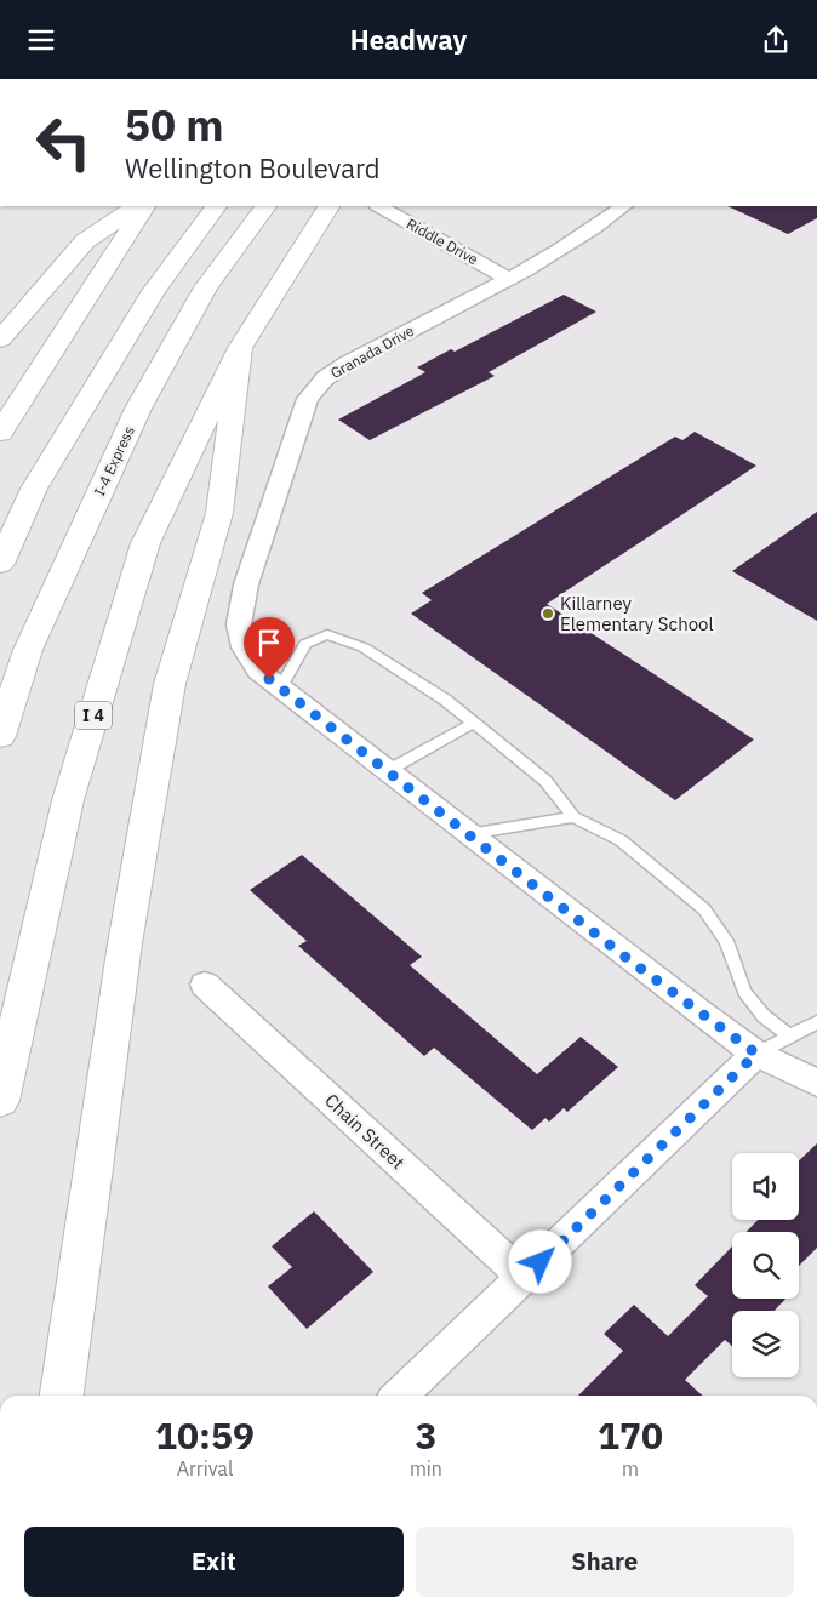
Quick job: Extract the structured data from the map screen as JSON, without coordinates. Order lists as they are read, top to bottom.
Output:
{
  "streets": {
    "highway": ["I-4 Express", "I 4"],
    "street": ["Riddle Drive", "Granada Drive", "Chain Street"]
  },
  "crossings": [
    ["Riddle Drive", "Granada Drive"]
  ],
  "places": ["Killarney Elementary School"],
  "page": {
    "header": "Headway",
    "turn": ["50 m", "Wellington Boulevard"],
    "eta": [
      "10:59",
      "Arrival",
      "3",
      "min",
      "170",
      "m"
    ],
    "buttons": ["Exit", "Share"]
  }
}
